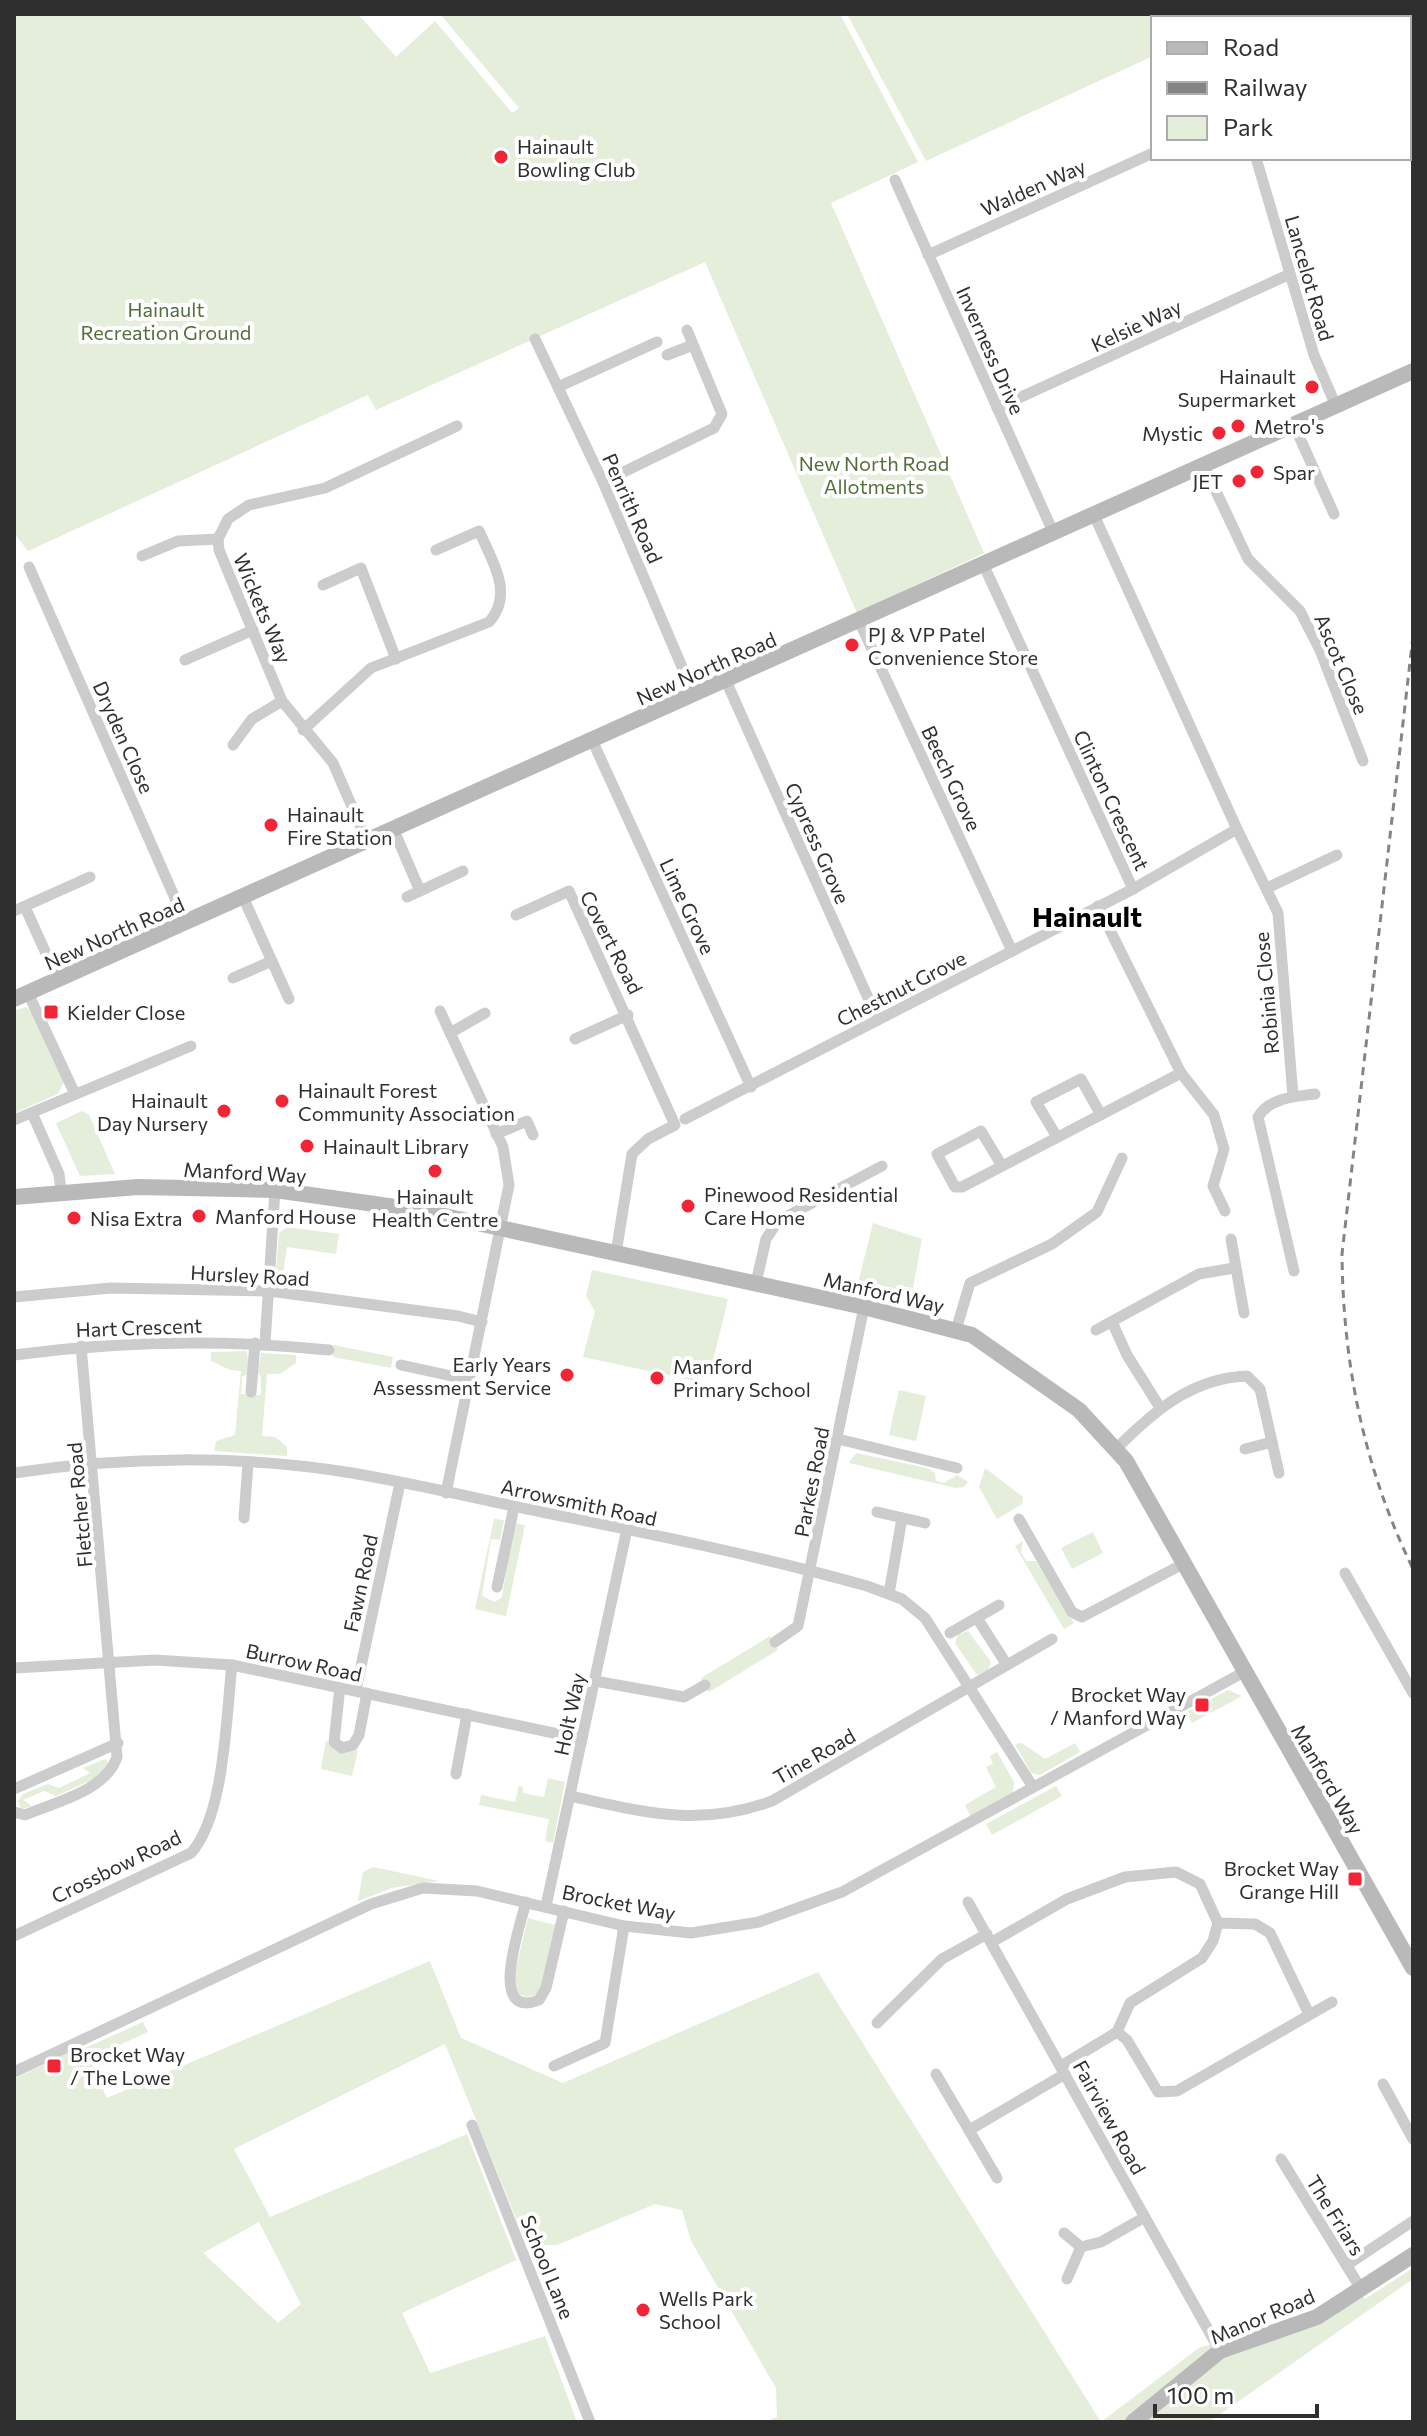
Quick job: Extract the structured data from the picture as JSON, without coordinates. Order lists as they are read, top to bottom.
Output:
{
  "streets": {
    "street": [
      "Walden Way",
      "Lancelot Road",
      "Kelsie Way",
      "Inverness Drive",
      "Penrith Road",
      "Wickets Way",
      "Ascot Close",
      "New North Road",
      "Dryden Close",
      "Beech Grove",
      "Clinton Crescent",
      "Cypress Grove",
      "Lime Grove",
      "Covert Road",
      "Chestnut Grove",
      "Robinia Close",
      "Manford Way",
      "Hursley Road",
      "Hart Crescent",
      "Parkes Road",
      "Arrowsmith Road",
      "Fletcher Road",
      "Fawn Road",
      "Burrow Road",
      "Holt Way",
      "Tine Road",
      "Crossbow Road",
      "Brocket Way",
      "Fairview Road",
      "The Friars",
      "School Lane",
      "Manor Road"
    ]
  },
  "crossings": [
    ["Walden Way", "Inverness Drive"],
    ["Lancelot Road", "Kelsie Way"],
    ["Lancelot Road", "New North Road"],
    ["Kelsie Way", "Inverness Drive"],
    ["Inverness Drive", "New North Road"],
    ["Penrith Road", "New North Road"],
    ["Wickets Way", "New North Road"],
    ["Ascot Close", "New North Road"],
    ["New North Road", "Dryden Close"],
    ["New North Road", "Beech Grove"],
    ["New North Road", "Clinton Crescent"],
    ["New North Road", "Cypress Grove"],
    ["New North Road", "Lime Grove"],
    ["Beech Grove", "Chestnut Grove"],
    ["Clinton Crescent", "Chestnut Grove"],
    ["Clinton Crescent", "Robinia Close"],
    ["Cypress Grove", "Chestnut Grove"],
    ["Lime Grove", "Chestnut Grove"],
    ["Covert Road", "Manford Way"],
    ["Manford Way", "Parkes Road"],
    ["Manford Way", "Brocket Way"],
    ["Hart Crescent", "Fletcher Road"],
    ["Parkes Road", "Arrowsmith Road"],
    ["Arrowsmith Road", "Fletcher Road"],
    ["Arrowsmith Road", "Fawn Road"],
    ["Arrowsmith Road", "Holt Way"],
    ["Arrowsmith Road", "Tine Road"],
    ["Arrowsmith Road", "Brocket Way"],
    ["Fletcher Road", "Burrow Road"],
    ["Fawn Road", "Burrow Road"],
    ["Burrow Road", "Holt Way"],
    ["Burrow Road", "Crossbow Road"],
    ["Holt Way", "Tine Road"],
    ["Holt Way", "Brocket Way"],
    ["Fairview Road", "Manor Road"],
    ["The Friars", "Manor Road"]
  ],
  "districts": ["Hainault"],
  "parks": ["Hainault Recreation Ground", "New North Road Allotments"],
  "places": {
    "other": [
      "Hainault Bowling Club",
      "Hainault Supermarket",
      "Metro's",
      "Mystic",
      "Spar",
      "JET",
      "PJ & VP Patel Convenience Store",
      "Hainault Fire Station",
      "Hainault Forest Community Association",
      "Hainault Day Nursery",
      "Hainault Library",
      "Hainault Health Centre",
      "Pinewood Residential Care Home",
      "Manford House",
      "Nisa Extra",
      "Early Years Assessment Service",
      "Manford Primary School",
      "Wells Park School"
    ],
    "transit": [
      "Kielder Close",
      "Brocket Way / Manford Way",
      "Brocket Way Grange Hill",
      "Brocket Way / The Lowe"
    ]
  },
  "legend": ["Road", "Railway", "Park"],
  "scale_bar": "100 m"
}
